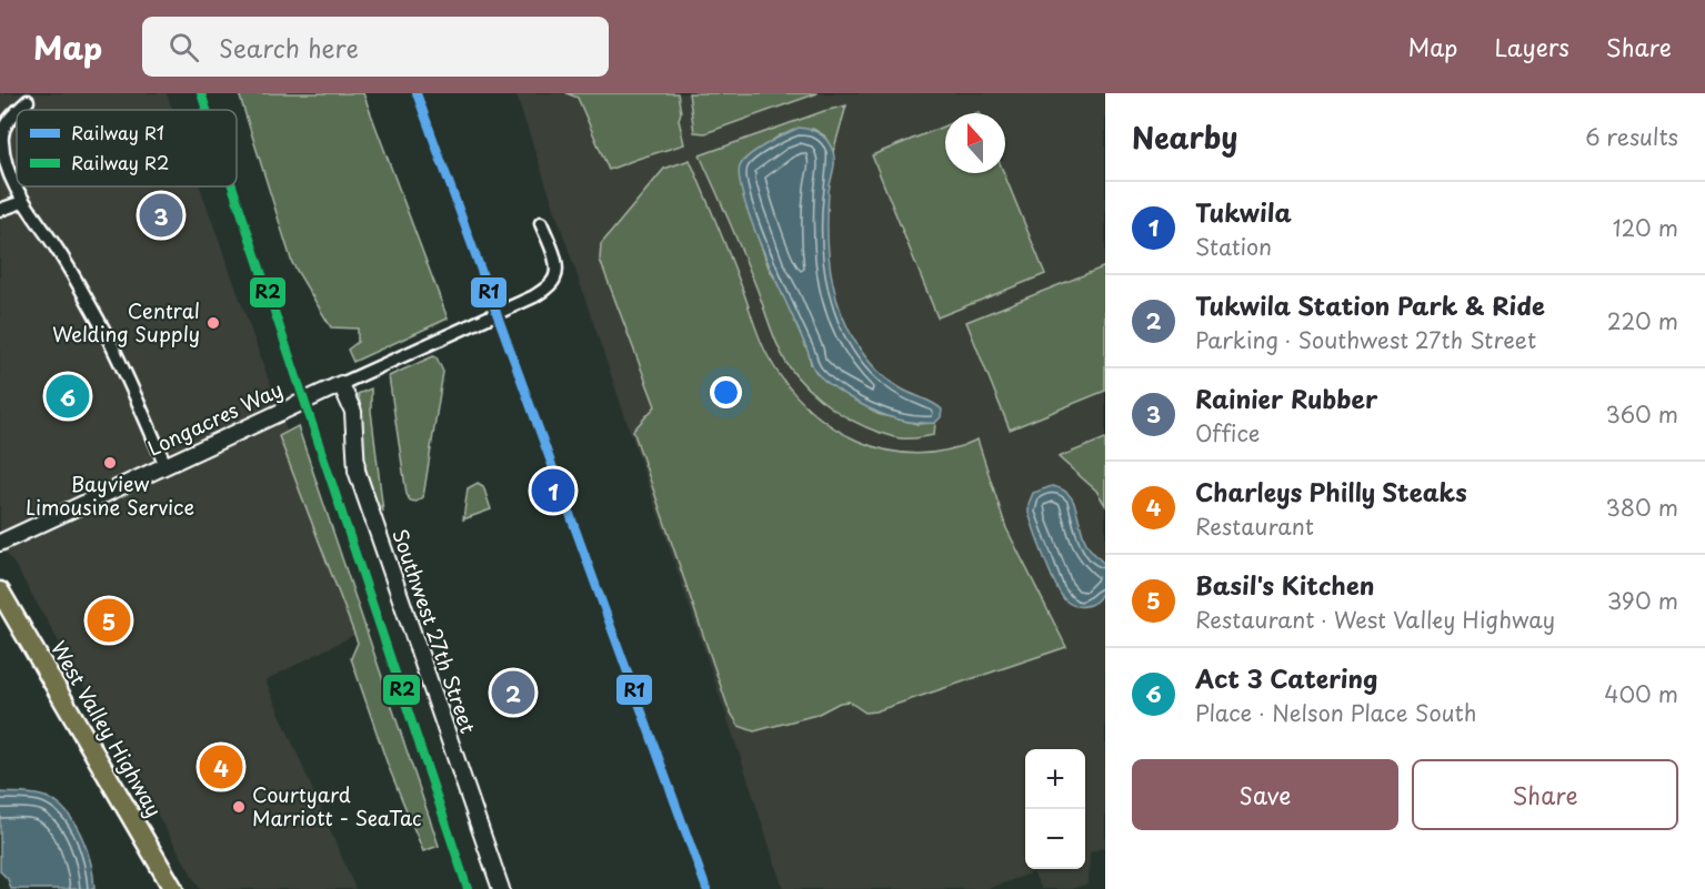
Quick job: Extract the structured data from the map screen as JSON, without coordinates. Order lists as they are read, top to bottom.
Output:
{
  "streets": {
    "main road": ["West Valley Highway"],
    "street": ["Longacres Way", "Southwest 27th Street"]
  },
  "crossings": [
    ["Longacres Way", "Southwest 27th Street"]
  ],
  "places": ["Central Welding Supply", "Bayview Limousine Service", "Courtyard Marriott - SeaTac"],
  "lines": ["rail line R1", "rail line R2"],
  "legend": ["Railway R1", "Railway R2"],
  "north": "top",
  "page": {
    "header": "Map",
    "search": "Search here",
    "nav": ["Map", "Layers", "Share"],
    "heading": ["Nearby", "6 results"],
    "list": [
      {
        "mark": "1",
        "name": "Tukwila",
        "note": "Station",
        "value": "120 m"
      },
      {
        "mark": "2",
        "name": "Tukwila Station Park & Ride",
        "note": "Parking · Southwest 27th Street",
        "value": "220 m"
      },
      {
        "mark": "3",
        "name": "Rainier Rubber",
        "note": "Office",
        "value": "360 m"
      },
      {
        "mark": "4",
        "name": "Charleys Philly Steaks",
        "note": "Restaurant",
        "value": "380 m"
      },
      {
        "mark": "5",
        "name": "Basil's Kitchen",
        "note": "Restaurant · West Valley Highway",
        "value": "390 m"
      },
      {
        "mark": "6",
        "name": "Act 3 Catering",
        "note": "Place · Nelson Place South",
        "value": "400 m"
      }
    ],
    "pins": [
      "3",
      "6",
      "1",
      "5",
      "2",
      "4"
    ],
    "buttons": ["Save", "Share"],
    "map_buttons": ["+", "−"]
  }
}
